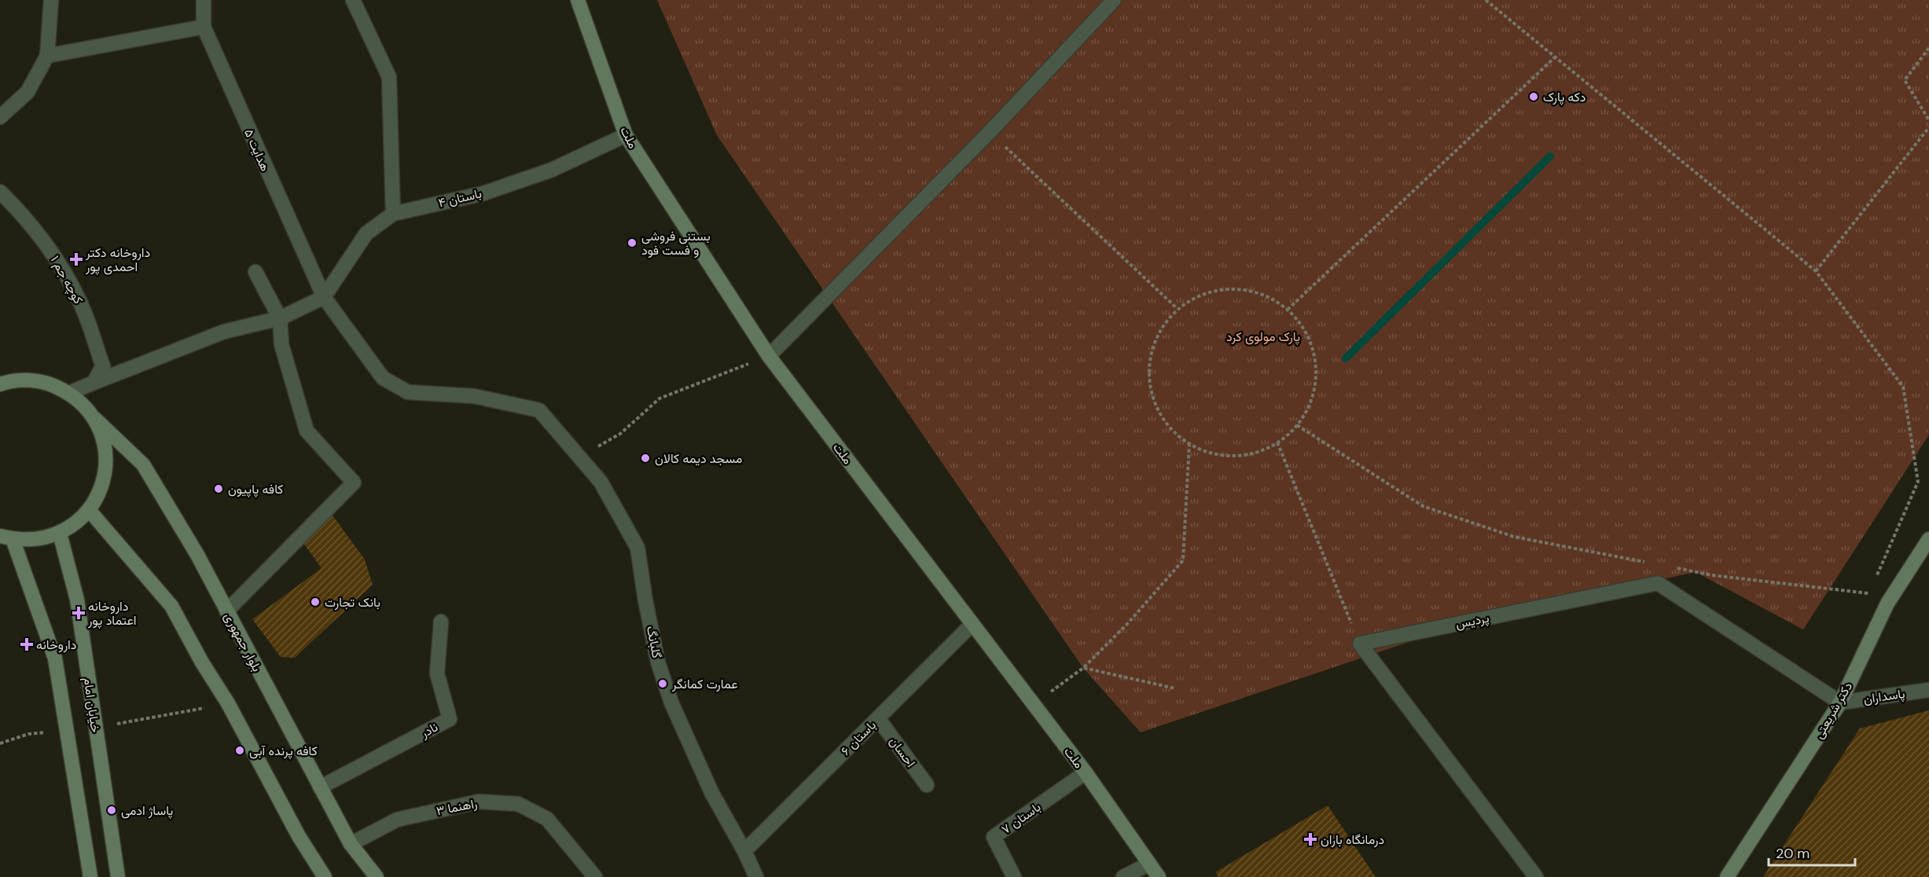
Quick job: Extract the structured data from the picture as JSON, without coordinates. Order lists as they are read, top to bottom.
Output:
{
  "streets": {
    "street": [
      "ملت",
      "هدایت ۵",
      "باستان ۴",
      "۱ کوچه جم",
      "پردیس",
      "بلوار جمهوری",
      "گلبانگ",
      "پاسداران",
      "خیابان امام",
      "دکتر شریعتی",
      "نادر",
      "باستان ۶",
      "احسان",
      "راهنما ۳",
      "باستان ۷"
    ]
  },
  "crossings": [
    ["ملت", "باستان ۴"],
    ["ملت", "باستان ۶"],
    ["ملت", "باستان ۷"],
    ["هدایت ۵", "باستان ۴"],
    ["هدایت ۵", "گلبانگ"],
    ["پردیس", "پاسداران"],
    ["پردیس", "دکتر شریعتی"],
    ["بلوار جمهوری", "نادر"],
    ["بلوار جمهوری", "راهنما ۳"],
    ["گلبانگ", "باستان ۶"],
    ["پاسداران", "دکتر شریعتی"],
    ["باستان ۶", "احسان"]
  ],
  "parks": ["پارک مولوی کرد"],
  "places": {
    "other": [
      "دکه پارک",
      "بستنی فروشی و فست فود",
      "مسجد دیمه کالان",
      "کافه پاپیون",
      "بانک تجارت",
      "عمارت کمانگر",
      "کافه پرنده آبی",
      "پاساژ ادمی"
    ],
    "health": [
      "داروخانه دکتر احمدی پور",
      "داروخانه اعتماد پور",
      "داروخانه",
      "درمانگاه باران"
    ]
  },
  "scale_bar": "20 m"
}
